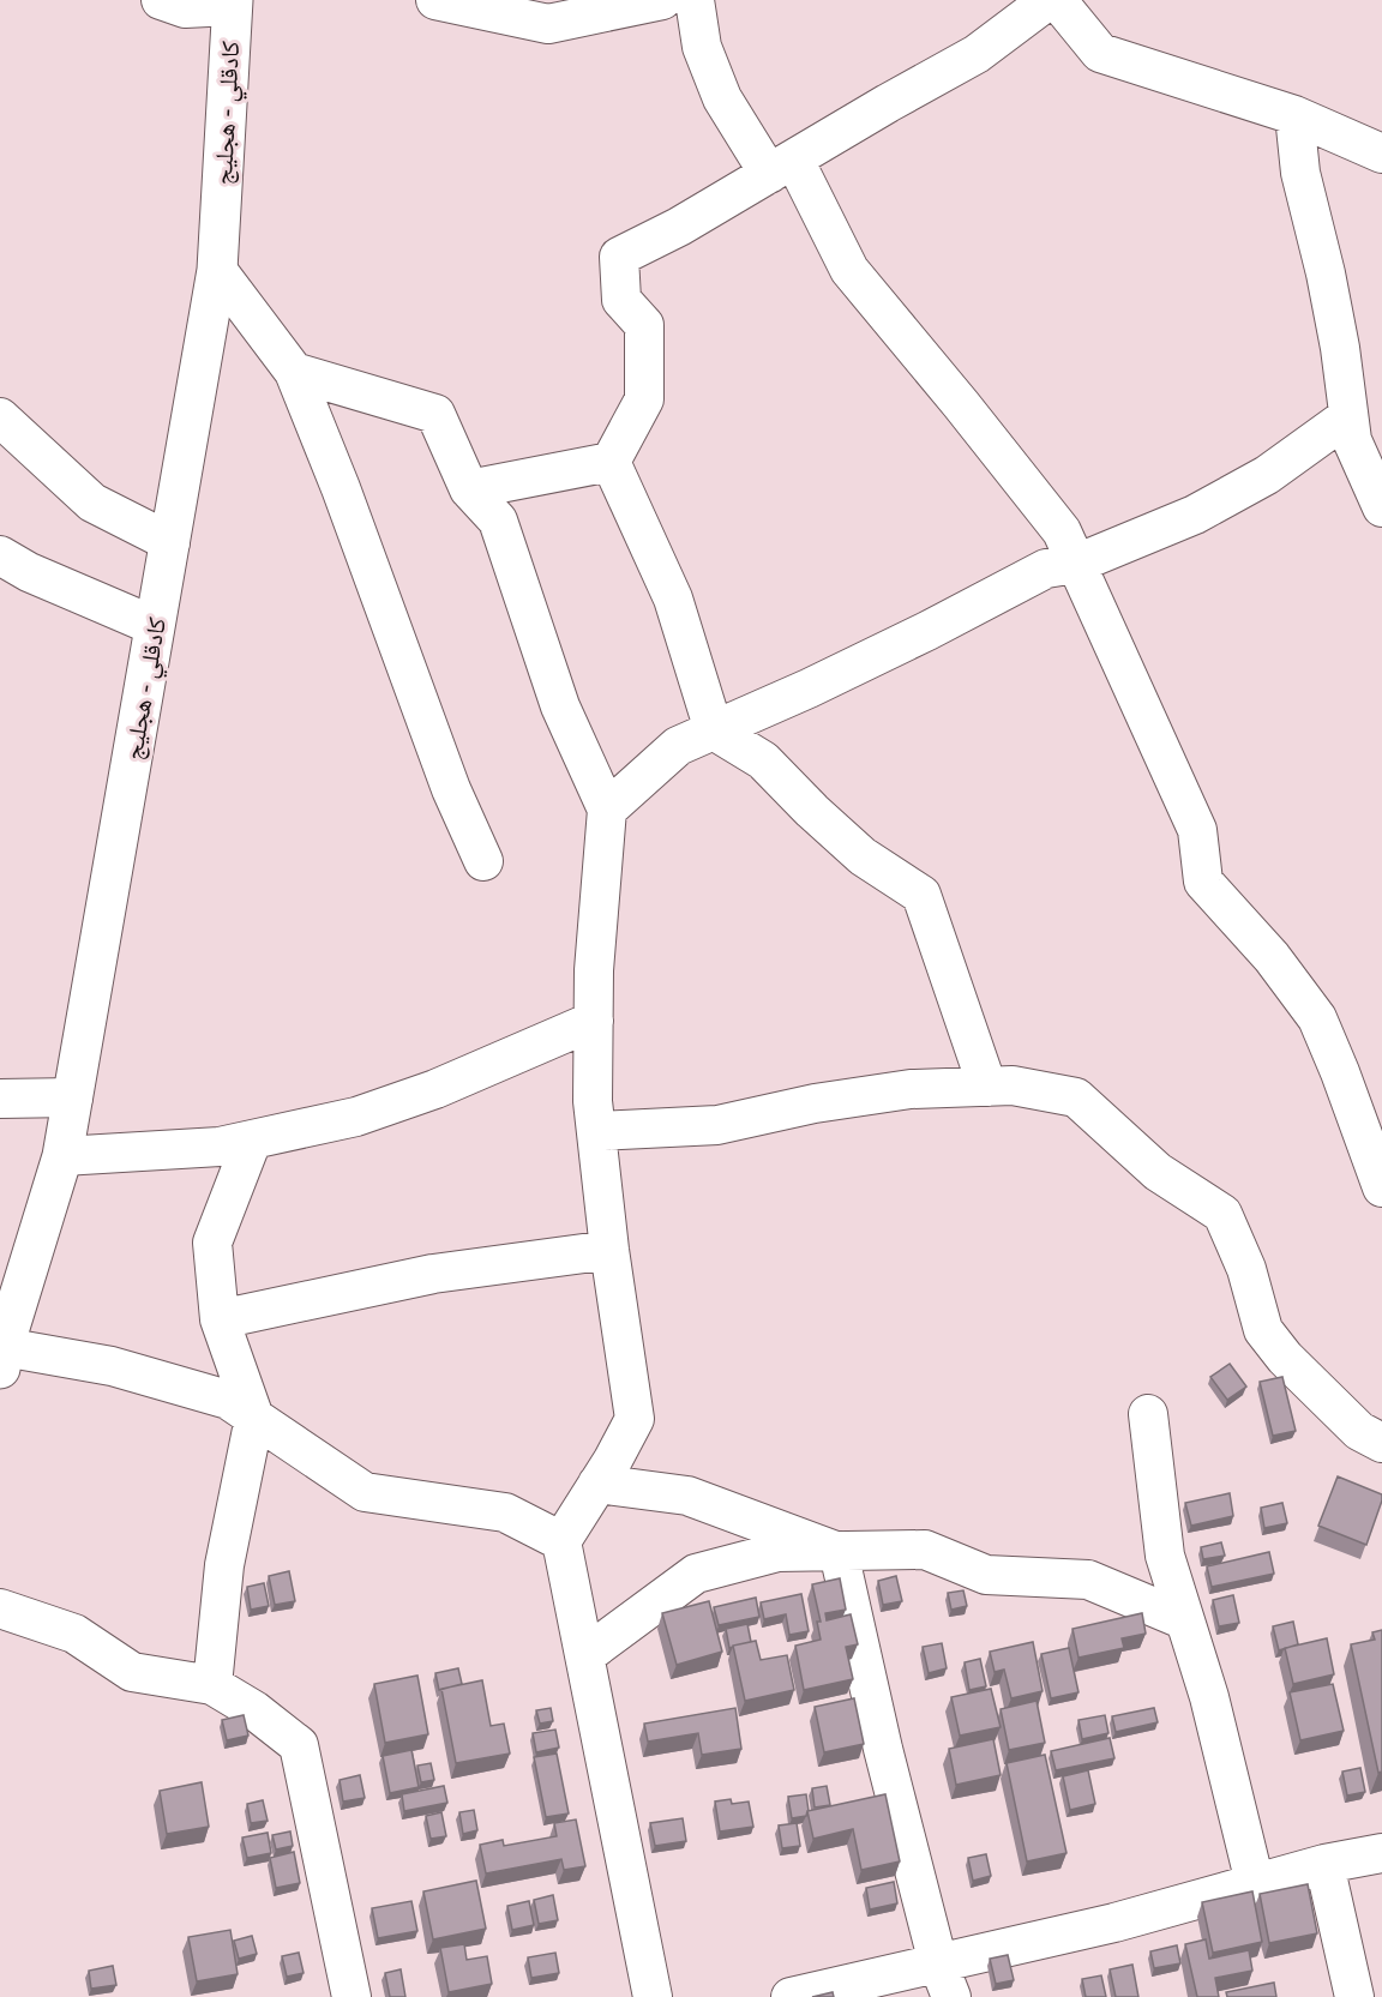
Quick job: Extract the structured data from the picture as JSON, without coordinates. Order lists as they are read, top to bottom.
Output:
{
  "streets": {
    "street": ["كادقلي - هجليج"]
  }
}
